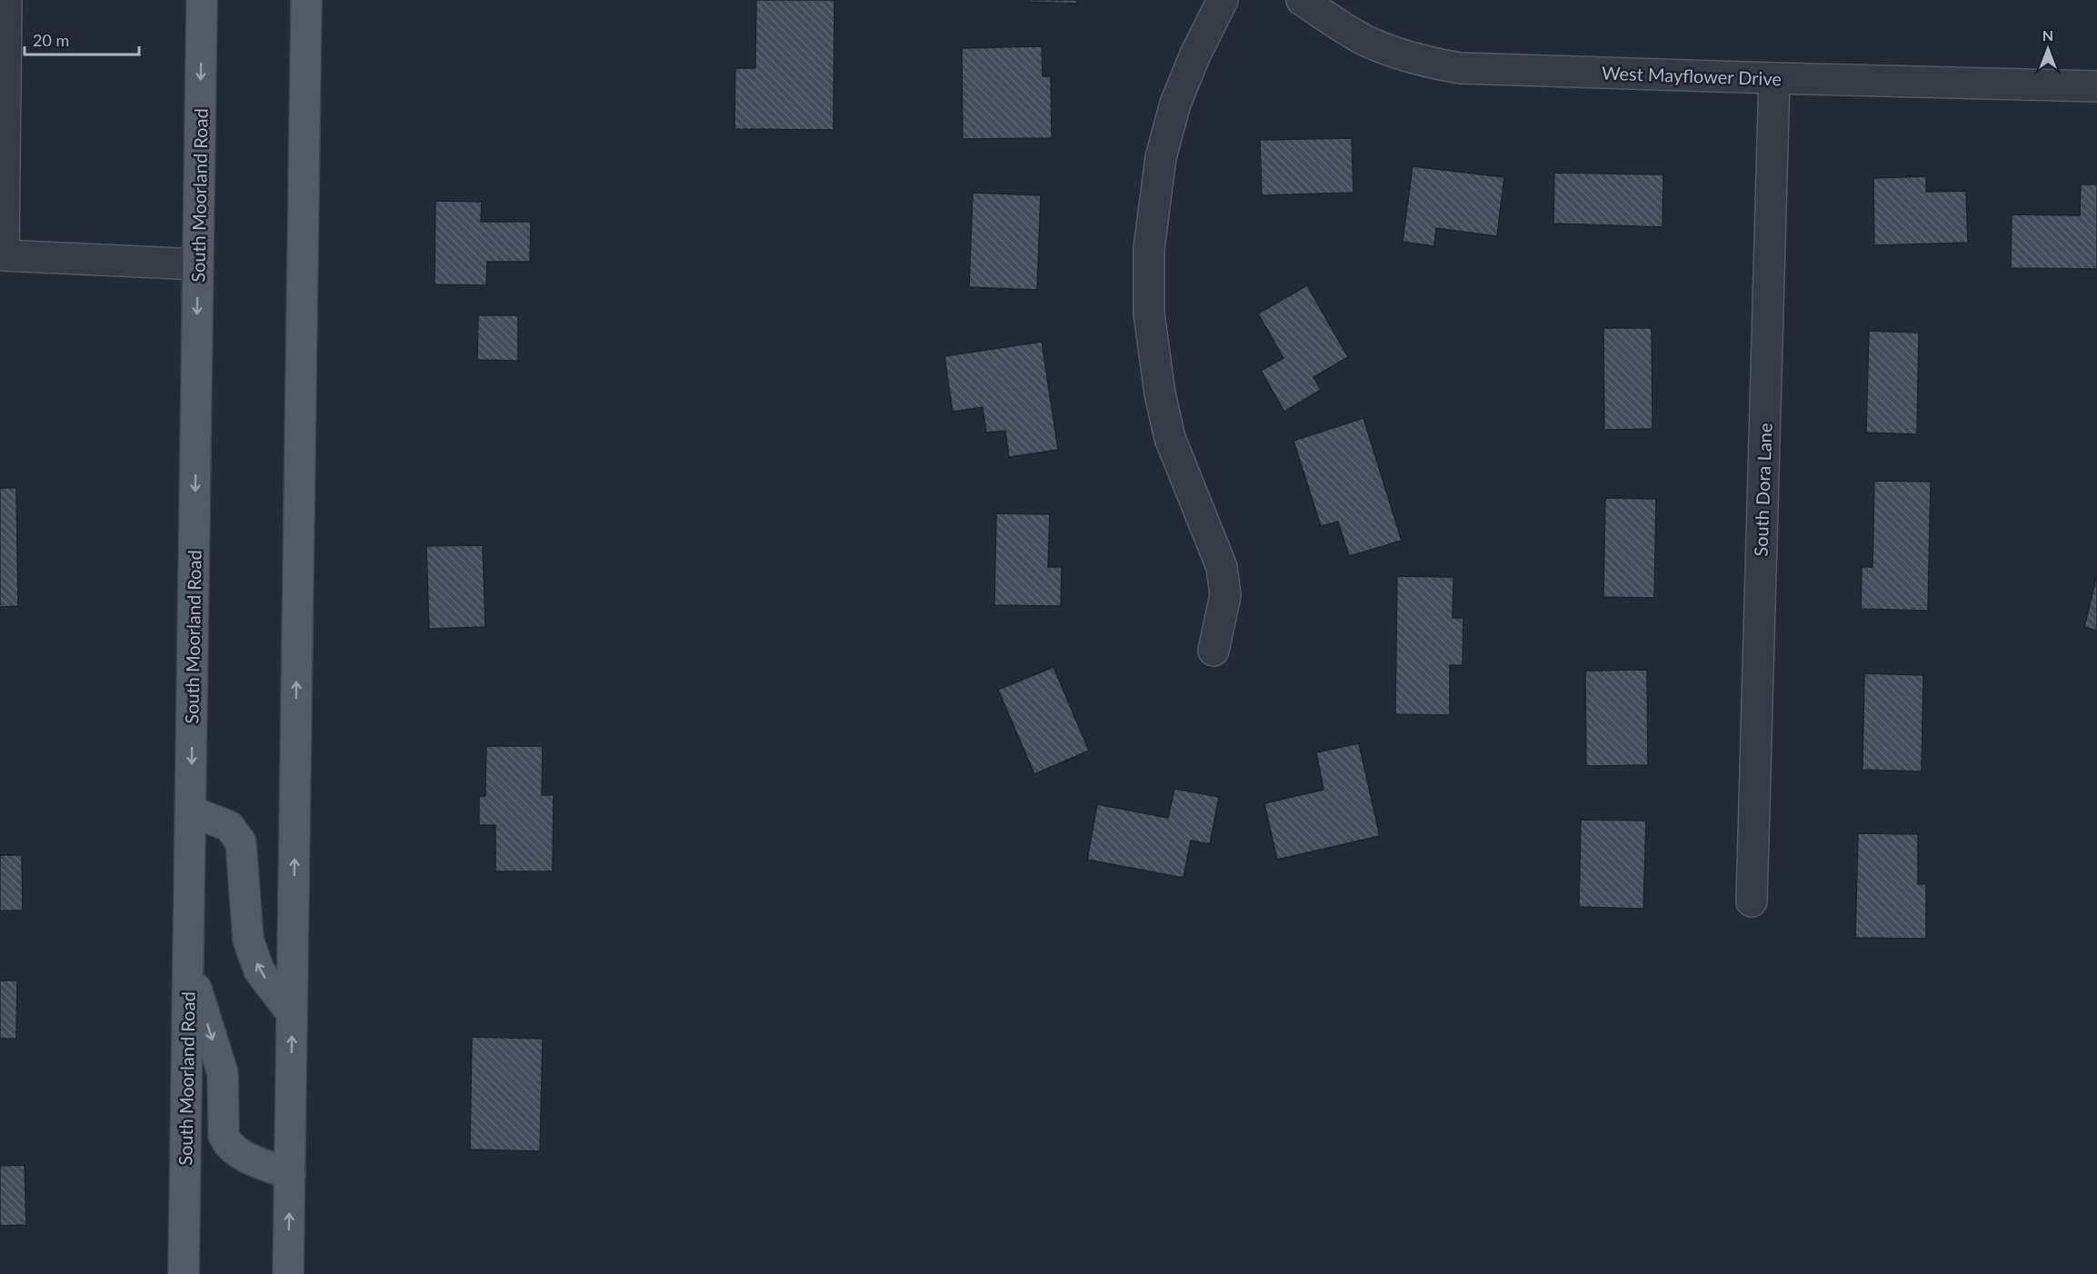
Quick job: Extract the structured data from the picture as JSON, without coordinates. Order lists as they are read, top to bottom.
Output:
{
  "streets": {
    "main road": ["South Moorland Road"],
    "street": ["West Mayflower Drive", "South Dora Lane"]
  },
  "crossings": [
    ["West Mayflower Drive", "South Dora Lane"]
  ],
  "scale_bar": "20 m",
  "north": "top"
}
